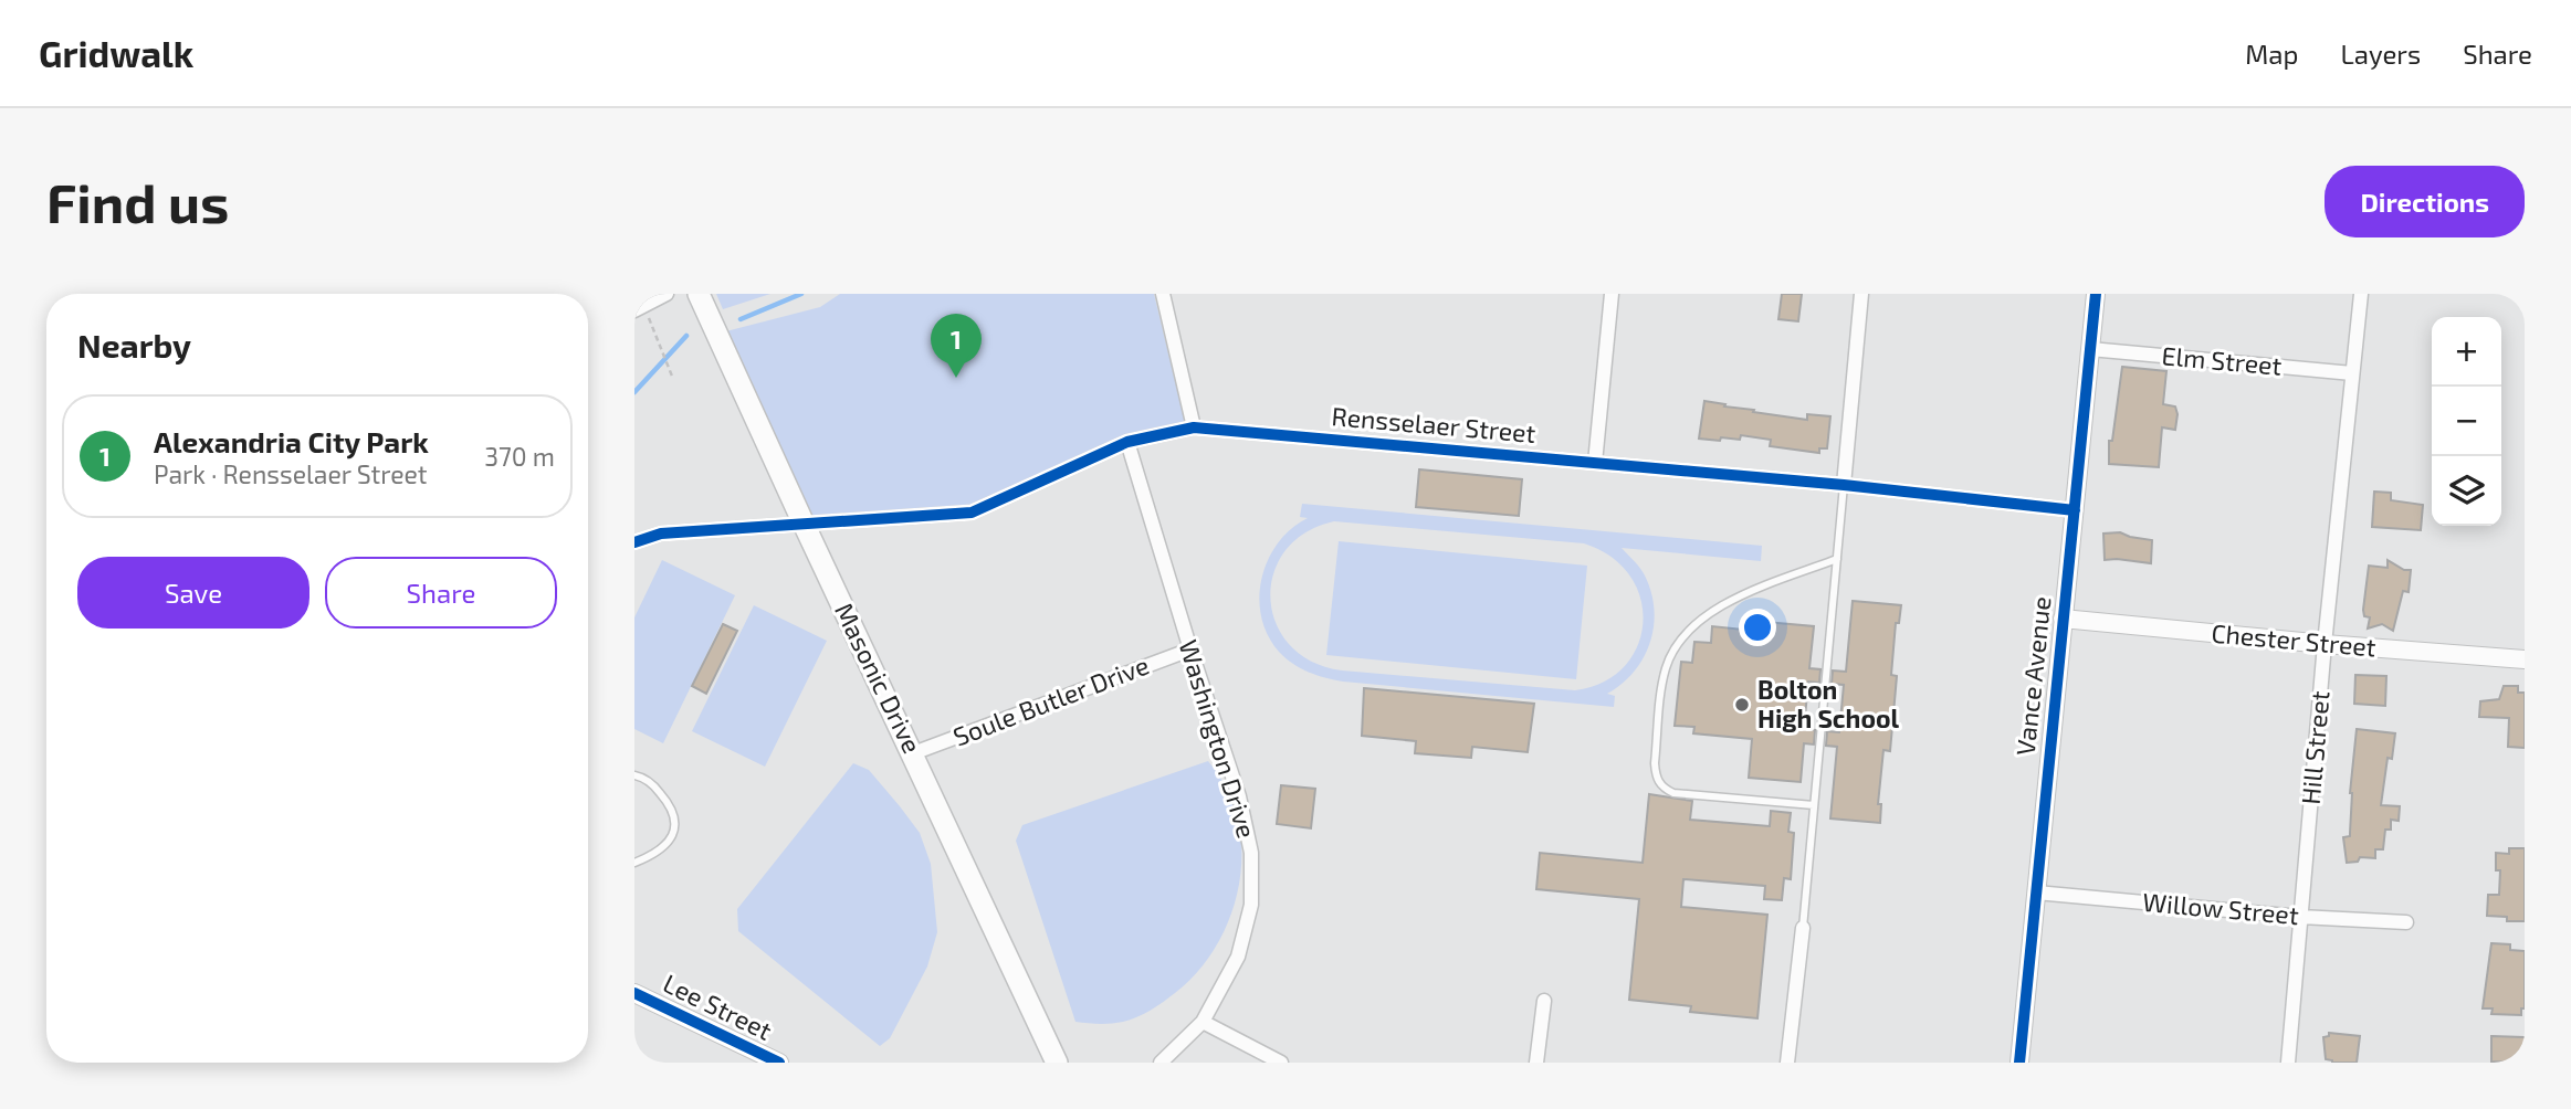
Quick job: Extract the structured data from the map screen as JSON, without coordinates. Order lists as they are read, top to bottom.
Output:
{
  "streets": {
    "main road": ["Masonic Drive"],
    "street": [
      "Elm Street",
      "Rensselaer Street",
      "Chester Street",
      "Vance Avenue",
      "Soule Butler Drive",
      "Washington Drive",
      "Hill Street",
      "Willow Street",
      "Lee Street"
    ]
  },
  "crossings": [
    ["Elm Street", "Vance Avenue"],
    ["Elm Street", "Hill Street"],
    ["Rensselaer Street", "Vance Avenue"],
    ["Rensselaer Street", "Masonic Drive"],
    ["Rensselaer Street", "Washington Drive"],
    ["Chester Street", "Vance Avenue"],
    ["Chester Street", "Hill Street"],
    ["Vance Avenue", "Willow Street"],
    ["Masonic Drive", "Soule Butler Drive"],
    ["Soule Butler Drive", "Washington Drive"],
    ["Hill Street", "Willow Street"]
  ],
  "places": ["Bolton High School"],
  "page": {
    "header": "Gridwalk",
    "nav": ["Map", "Layers", "Share"],
    "buttons": [
      "Directions",
      ["Save", "Share"]
    ],
    "title": "Find us",
    "heading": "Nearby",
    "pins": "1",
    "map_buttons": ["+", "−"],
    "list": [
      {
        "mark": "1",
        "name": "Alexandria City Park",
        "note": "Park · Rensselaer Street",
        "value": "370 m"
      }
    ]
  }
}
